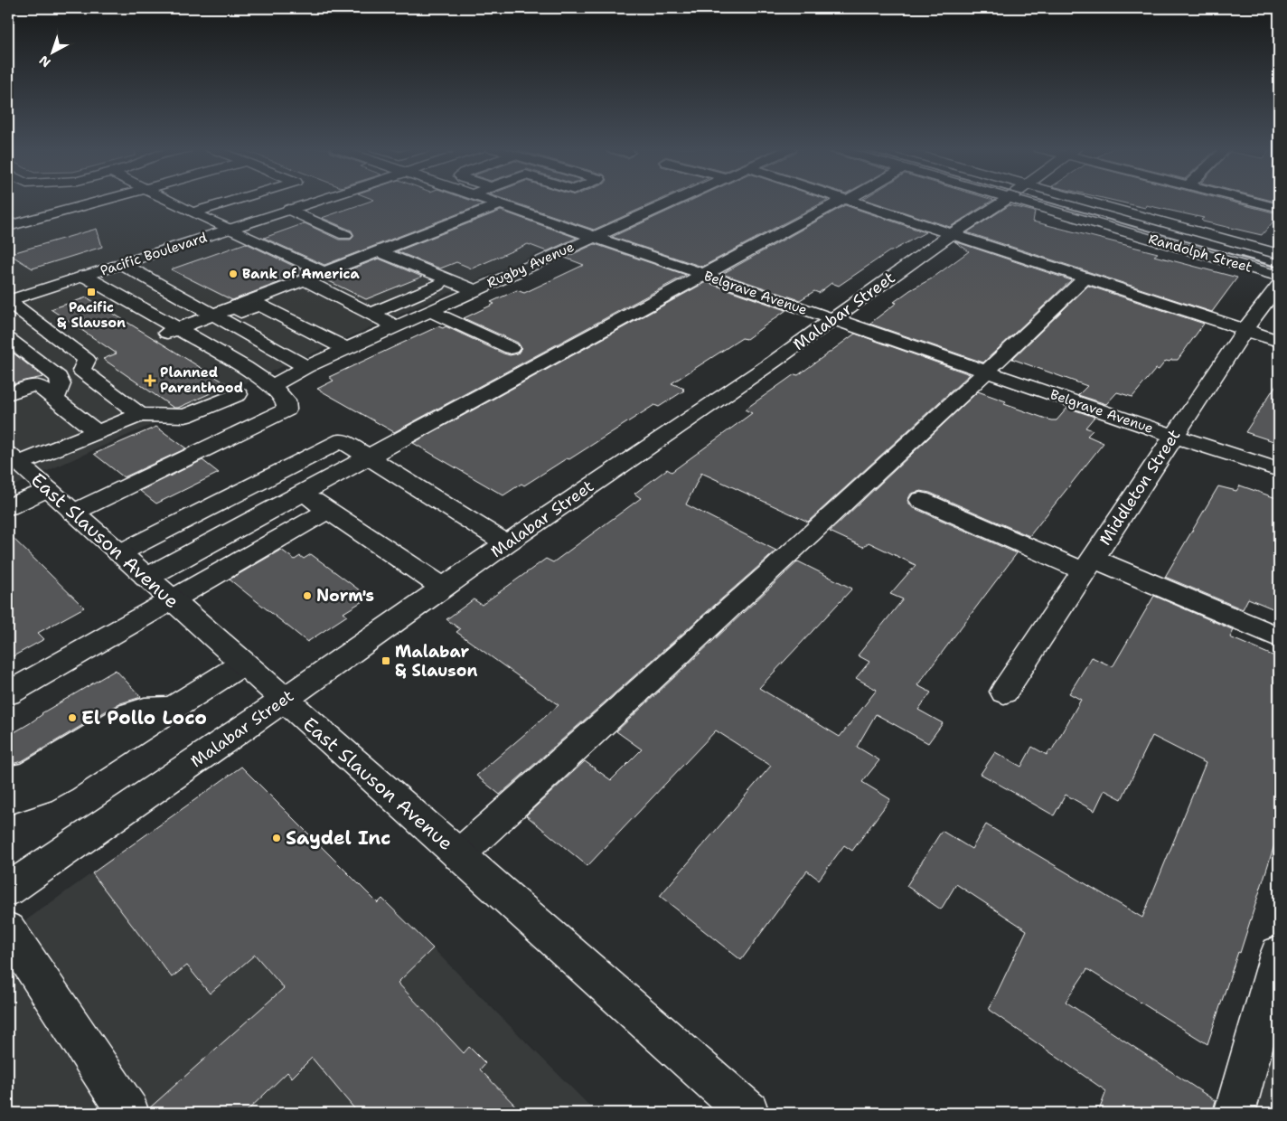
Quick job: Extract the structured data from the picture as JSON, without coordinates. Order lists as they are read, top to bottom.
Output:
{
  "streets": {
    "street": [
      "Randolph Street",
      "Pacific Boulevard",
      "Rugby Avenue",
      "Belgrave Avenue",
      "Malabar Street",
      "Middleton Street",
      "East Slauson Avenue"
    ]
  },
  "crossings": [
    ["Randolph Street", "Middleton Street"],
    ["Rugby Avenue", "Belgrave Avenue"],
    ["Belgrave Avenue", "Malabar Street"],
    ["Belgrave Avenue", "Middleton Street"],
    ["Malabar Street", "East Slauson Avenue"]
  ],
  "places": {
    "other": [
      "Bank of America",
      "Norm's",
      "El Pollo Loco",
      "Saydel Inc"
    ],
    "transit": ["Pacific & Slauson", "Malabar & Slauson"],
    "health": ["Planned Parenthood"]
  },
  "north": "bottom left"
}
